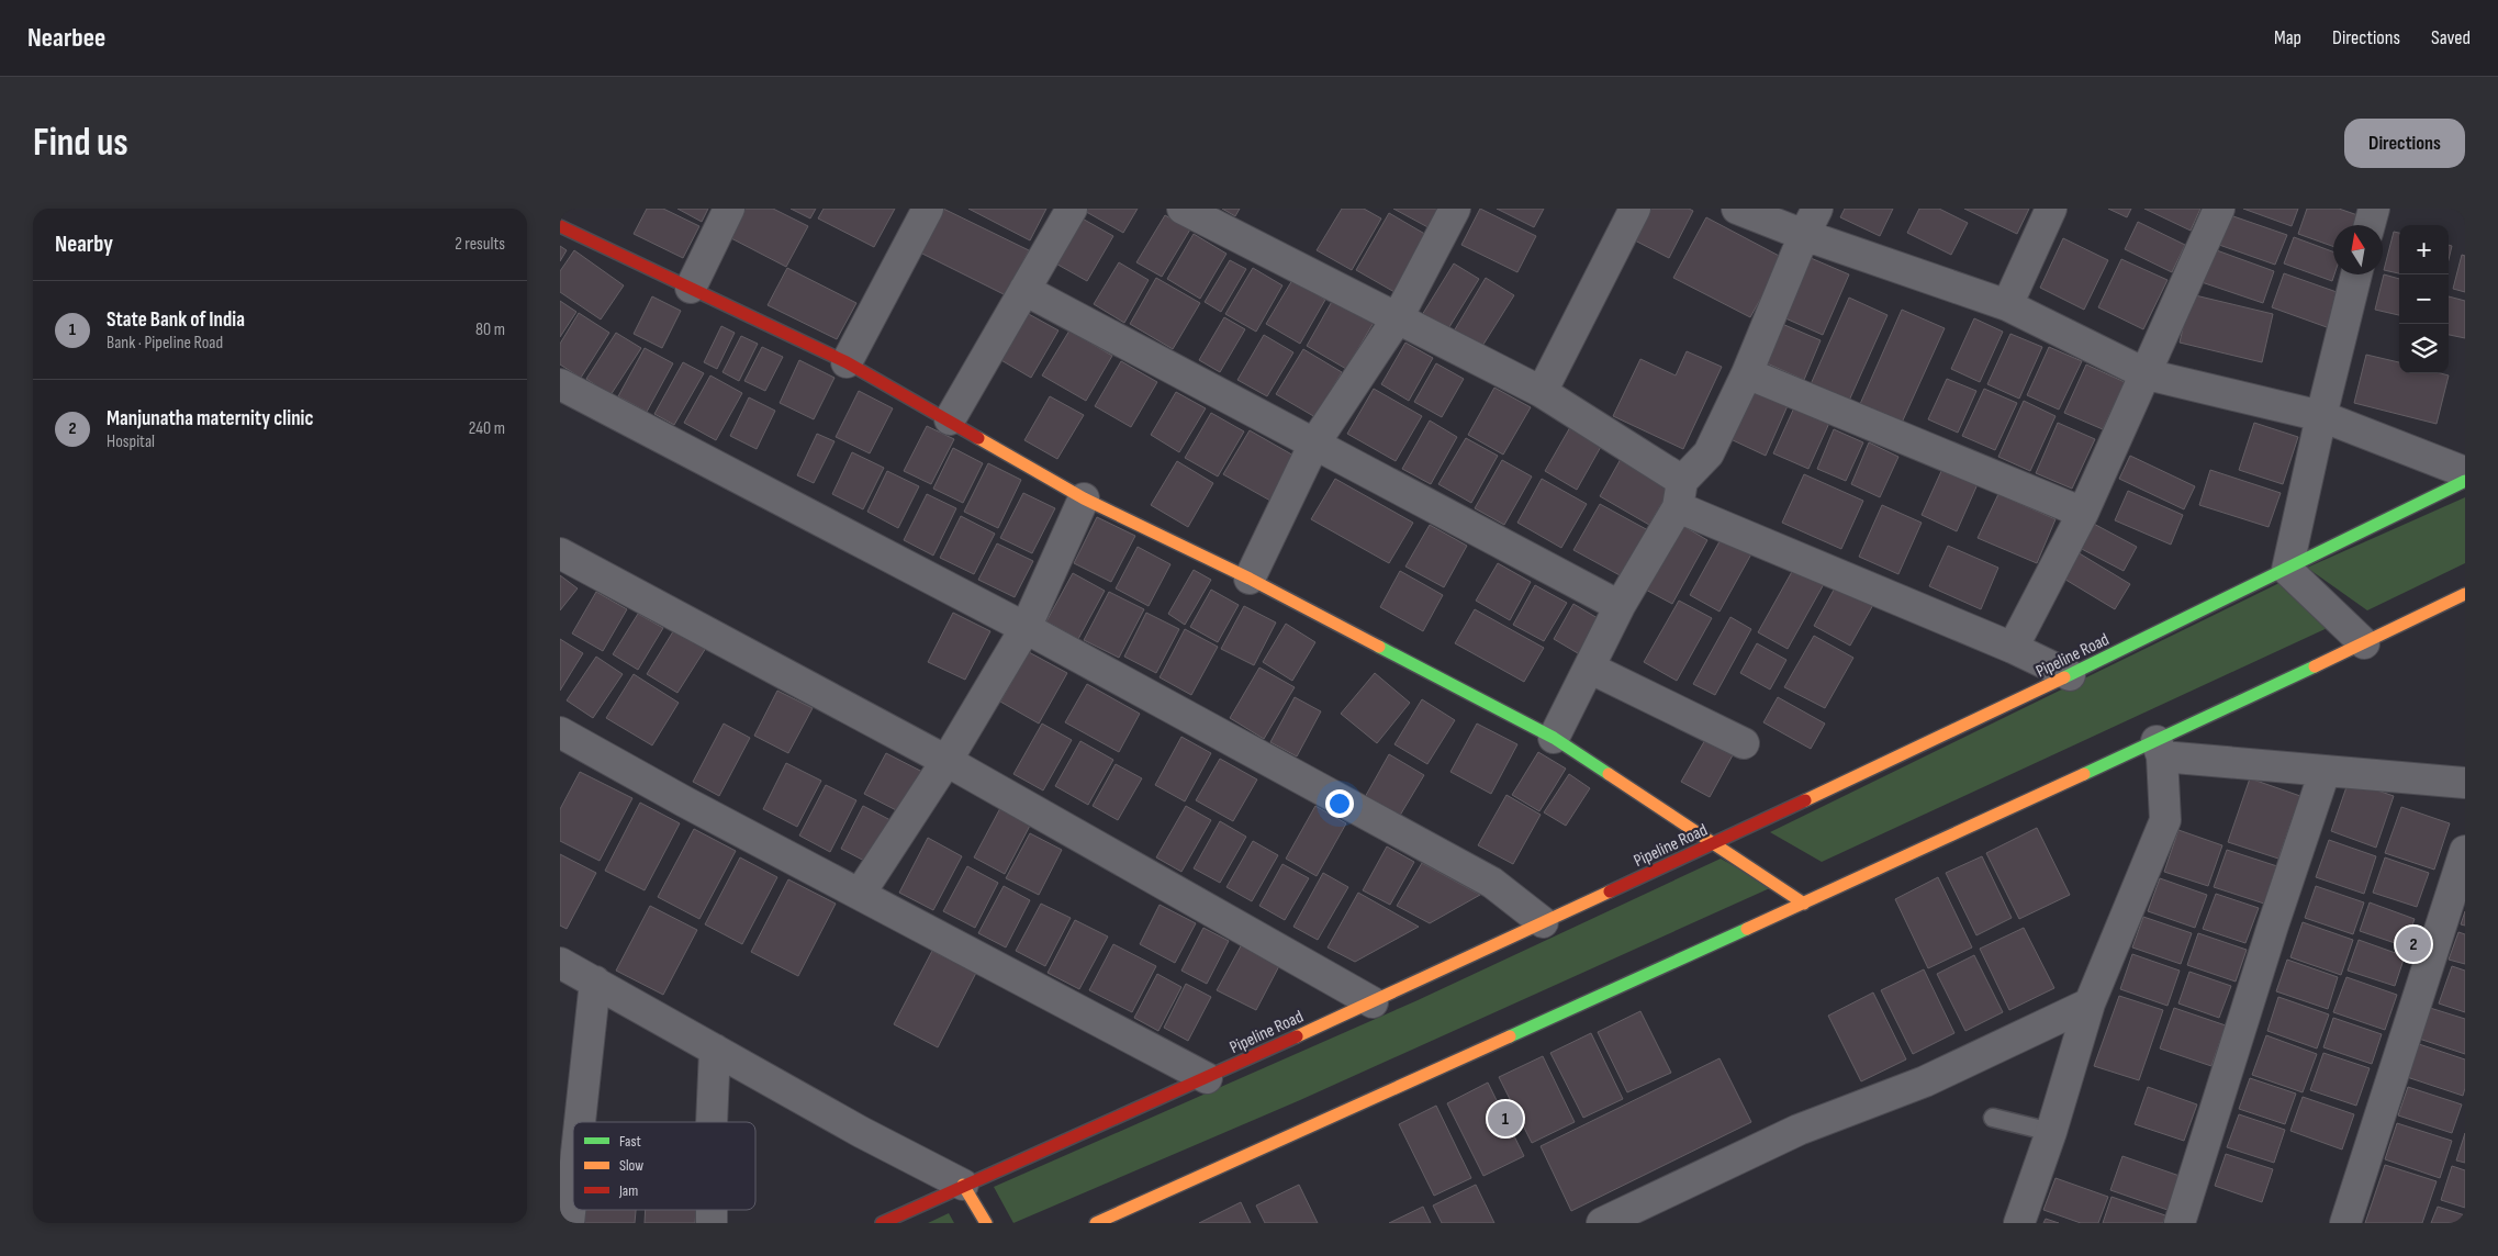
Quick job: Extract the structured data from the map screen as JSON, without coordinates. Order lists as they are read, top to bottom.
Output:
{
  "streets": {
    "main road": ["Pipeline Road"]
  },
  "legend": ["Fast", "Slow", "Jam"],
  "north": "top",
  "page": {
    "header": "Nearbee",
    "nav": ["Map", "Directions", "Saved"],
    "buttons": "Directions",
    "title": "Find us",
    "heading": ["Nearby", "2 results"],
    "map_buttons": ["+", "−"],
    "list": [
      {
        "mark": "1",
        "name": "State Bank of India",
        "note": "Bank · Pipeline Road",
        "value": "80 m"
      },
      {
        "mark": "2",
        "name": "Manjunatha maternity clinic",
        "note": "Hospital",
        "value": "240 m"
      }
    ],
    "pins": ["2", "1"]
  }
}
